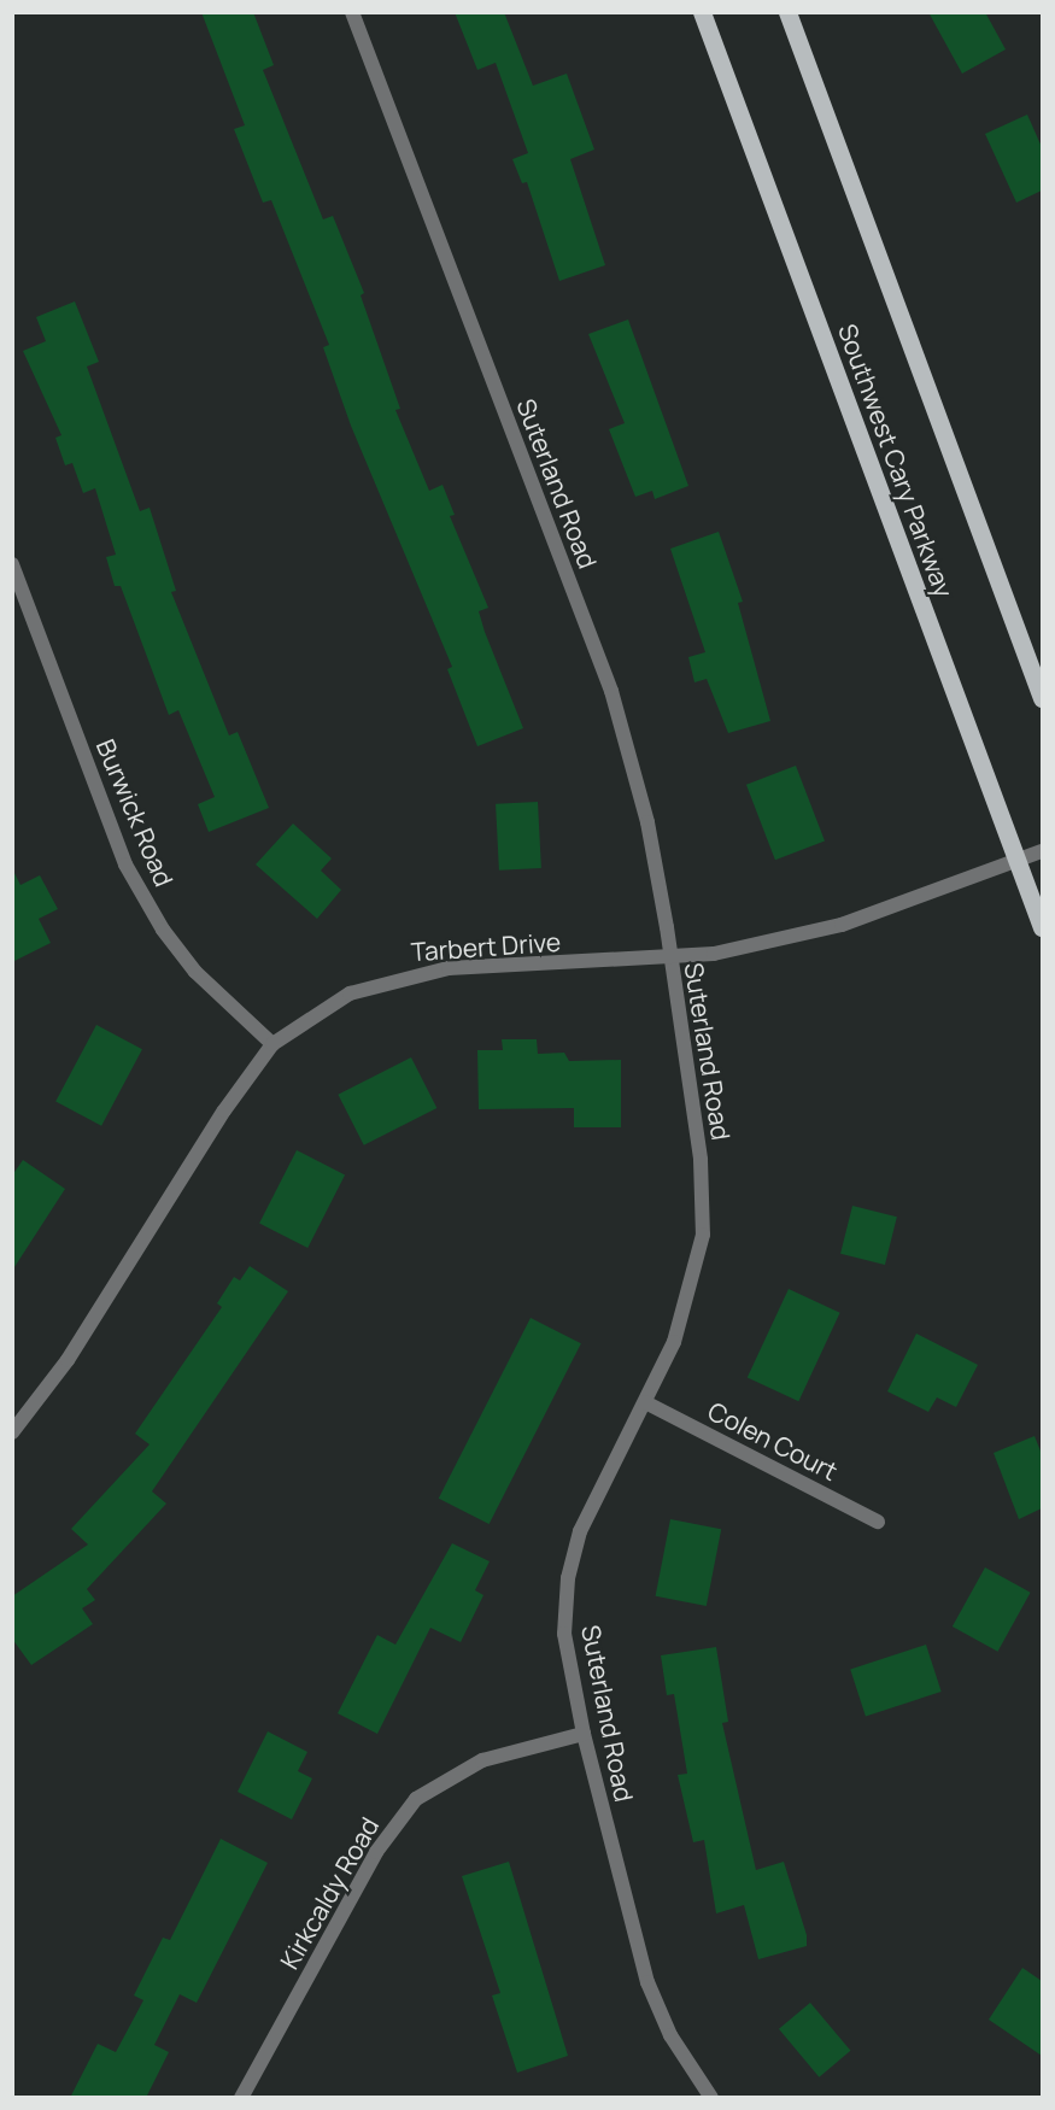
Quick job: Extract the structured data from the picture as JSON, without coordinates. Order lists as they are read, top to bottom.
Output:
{
  "streets": {
    "main road": ["Southwest Cary Parkway"],
    "street": [
      "Suterland Road",
      "Burwick Road",
      "Tarbert Drive",
      "Colen Court",
      "Kirkcaldy Road"
    ]
  },
  "crossings": [
    ["Southwest Cary Parkway", "Tarbert Drive"],
    ["Suterland Road", "Tarbert Drive"],
    ["Suterland Road", "Colen Court"],
    ["Suterland Road", "Kirkcaldy Road"],
    ["Burwick Road", "Tarbert Drive"]
  ]
}
